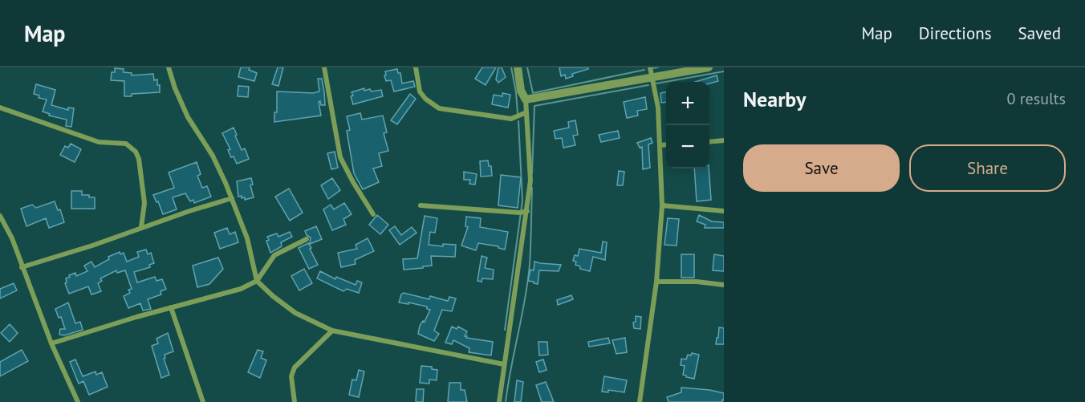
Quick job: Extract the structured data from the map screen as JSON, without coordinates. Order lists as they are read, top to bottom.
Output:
{
  "page": {
    "header": "Map",
    "nav": ["Map", "Directions", "Saved"],
    "heading": ["Nearby", "0 results"],
    "map_buttons": ["+", "−"],
    "buttons": ["Save", "Share"]
  }
}
